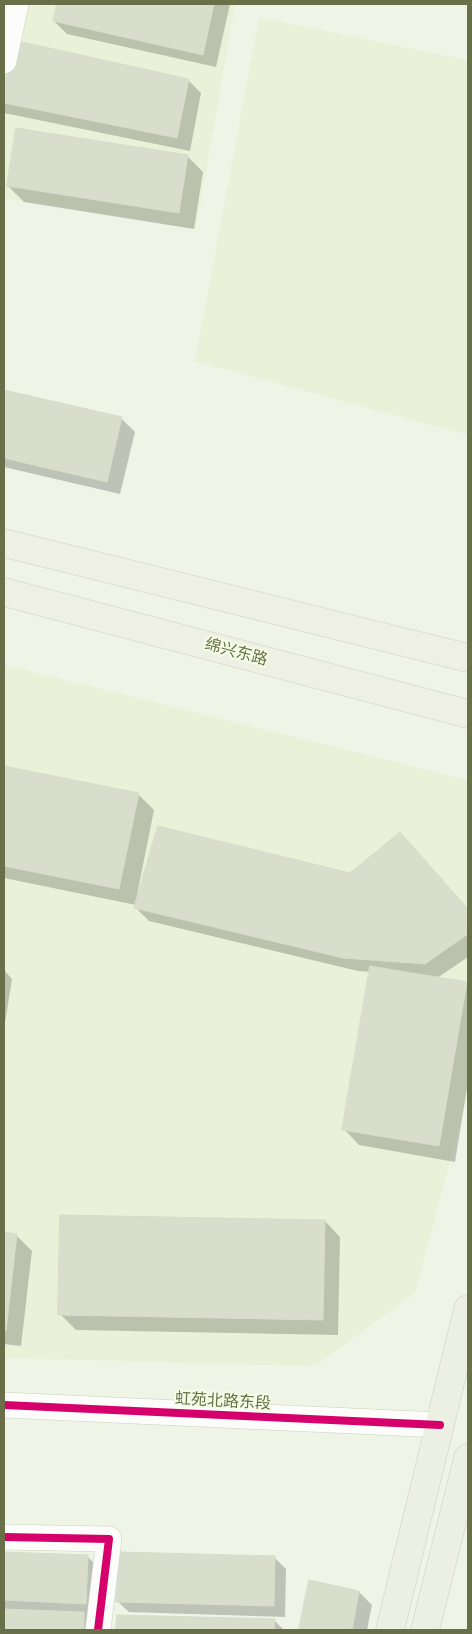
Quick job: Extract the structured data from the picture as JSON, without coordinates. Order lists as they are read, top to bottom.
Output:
{
  "streets": {
    "highway": ["绵兴东路"],
    "street": ["虹苑北路东段"]
  }
}
